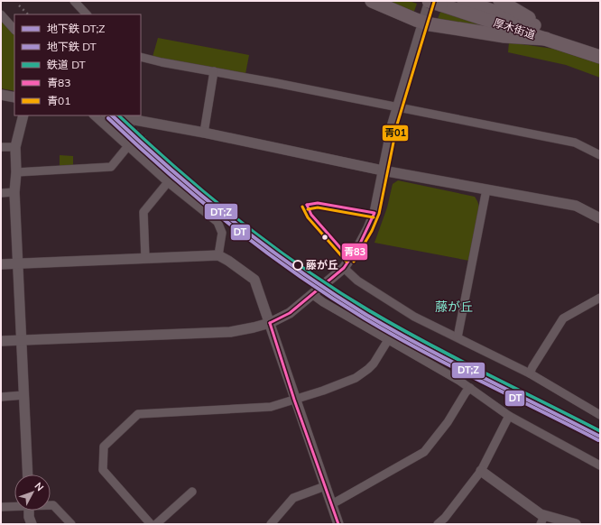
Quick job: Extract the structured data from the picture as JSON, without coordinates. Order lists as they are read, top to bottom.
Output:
{
  "streets": {
    "highway": ["厚木街道"]
  },
  "districts": ["藤が丘"],
  "places": ["藤が丘"],
  "lines": [
    "transit line 青01",
    "metro line DT;Z",
    "rail line DT",
    "metro line DT",
    "transit line 青83"
  ],
  "legend": [
    "地下鉄 DT;Z",
    "地下鉄 DT",
    "鉄道 DT",
    "青83",
    "青01"
  ],
  "north": "top right"
}
